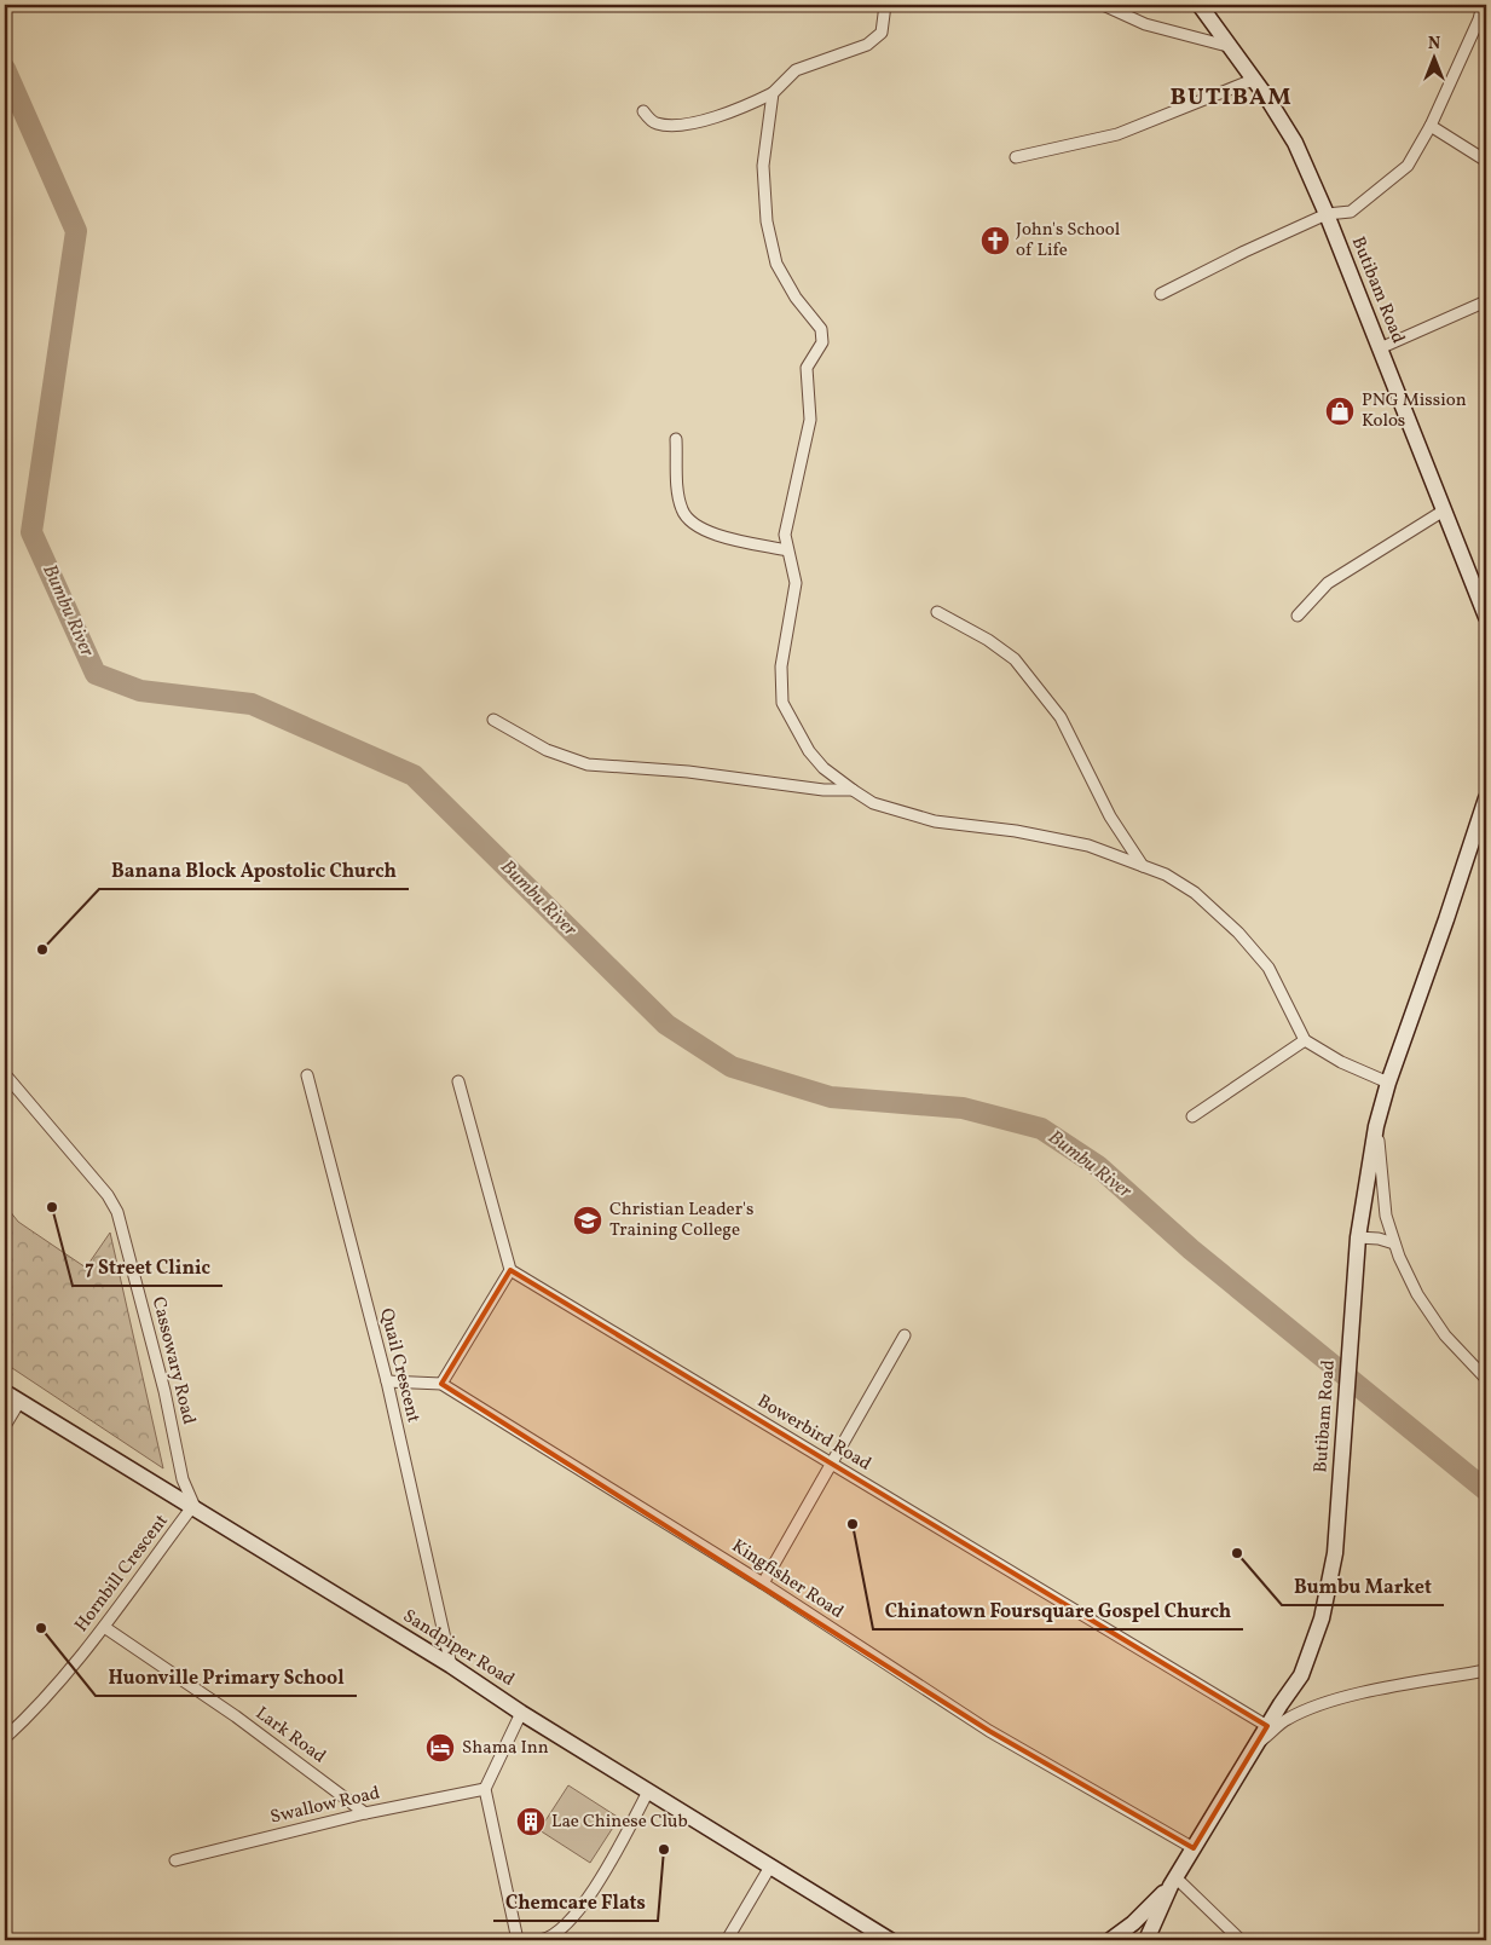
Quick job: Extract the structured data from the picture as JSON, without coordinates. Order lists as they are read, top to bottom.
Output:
{
  "streets": {
    "street": [
      "Butibam Road",
      "Cassowary Road",
      "Quail Crescent",
      "Bowerbird Road",
      "Hornbill Crescent",
      "Kingfisher Road",
      "Sandpiper Road",
      "Lark Road",
      "Swallow Road"
    ]
  },
  "crossings": [
    ["Butibam Road", "Bowerbird Road"],
    ["Butibam Road", "Kingfisher Road"],
    ["Cassowary Road", "Hornbill Crescent"],
    ["Cassowary Road", "Sandpiper Road"],
    ["Quail Crescent", "Kingfisher Road"],
    ["Quail Crescent", "Sandpiper Road"],
    ["Hornbill Crescent", "Sandpiper Road"],
    ["Hornbill Crescent", "Lark Road"],
    ["Lark Road", "Swallow Road"]
  ],
  "districts": ["BUTIBAM"],
  "water": ["Bumbu River"],
  "places": {
    "church": ["John's School of Life"],
    "shop": ["PNG Mission Kolos"],
    "other": [
      "Banana Block Apostolic Church",
      "7 Street Clinic",
      "Chinatown Foursquare Gospel Church",
      "Bumbu Market",
      "Huonville Primary School",
      "Chemcare Flats"
    ],
    "school or university": ["Christian Leader's Training College"],
    "hotel": ["Shama Inn"],
    "building": ["Lae Chinese Club"]
  },
  "north": "top"
}
